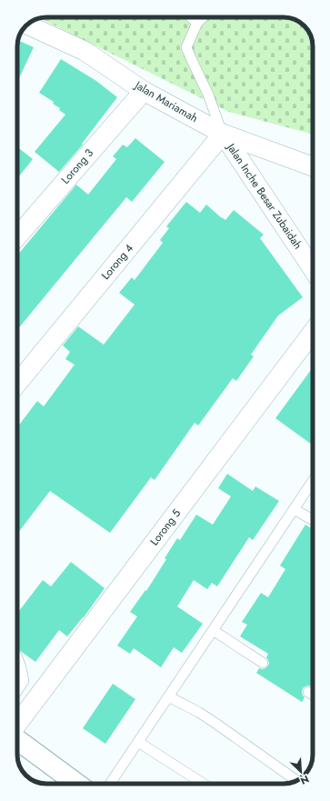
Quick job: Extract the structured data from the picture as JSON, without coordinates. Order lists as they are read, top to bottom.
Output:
{
  "streets": {
    "street": [
      "Jalan Mariamah",
      "Lorong 3",
      "Jalan Inche Besar Zubaidah",
      "Lorong 4",
      "Lorong 5"
    ]
  },
  "crossings": [
    ["Jalan Mariamah", "Lorong 3"],
    ["Jalan Mariamah", "Jalan Inche Besar Zubaidah"],
    ["Jalan Mariamah", "Lorong 4"],
    ["Jalan Inche Besar Zubaidah", "Lorong 4"]
  ],
  "north": "bottom right"
}
